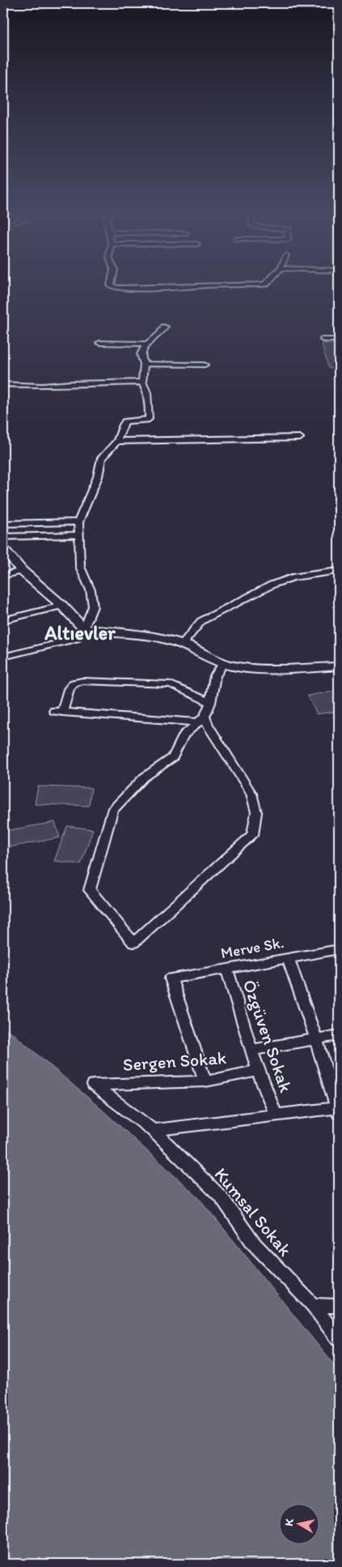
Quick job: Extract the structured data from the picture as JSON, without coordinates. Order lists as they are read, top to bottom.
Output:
{
  "streets": {
    "street": [
      "Merve Sk.",
      "Özgüven Sokak",
      "Sergen Sokak",
      "Kumsal Sokak"
    ]
  },
  "crossings": [
    ["Merve Sk.", "Özgüven Sokak"],
    ["Merve Sk.", "Sergen Sokak"],
    ["Özgüven Sokak", "Sergen Sokak"],
    ["Sergen Sokak", "Kumsal Sokak"]
  ],
  "districts": ["Altıevler"],
  "north": "left"
}
